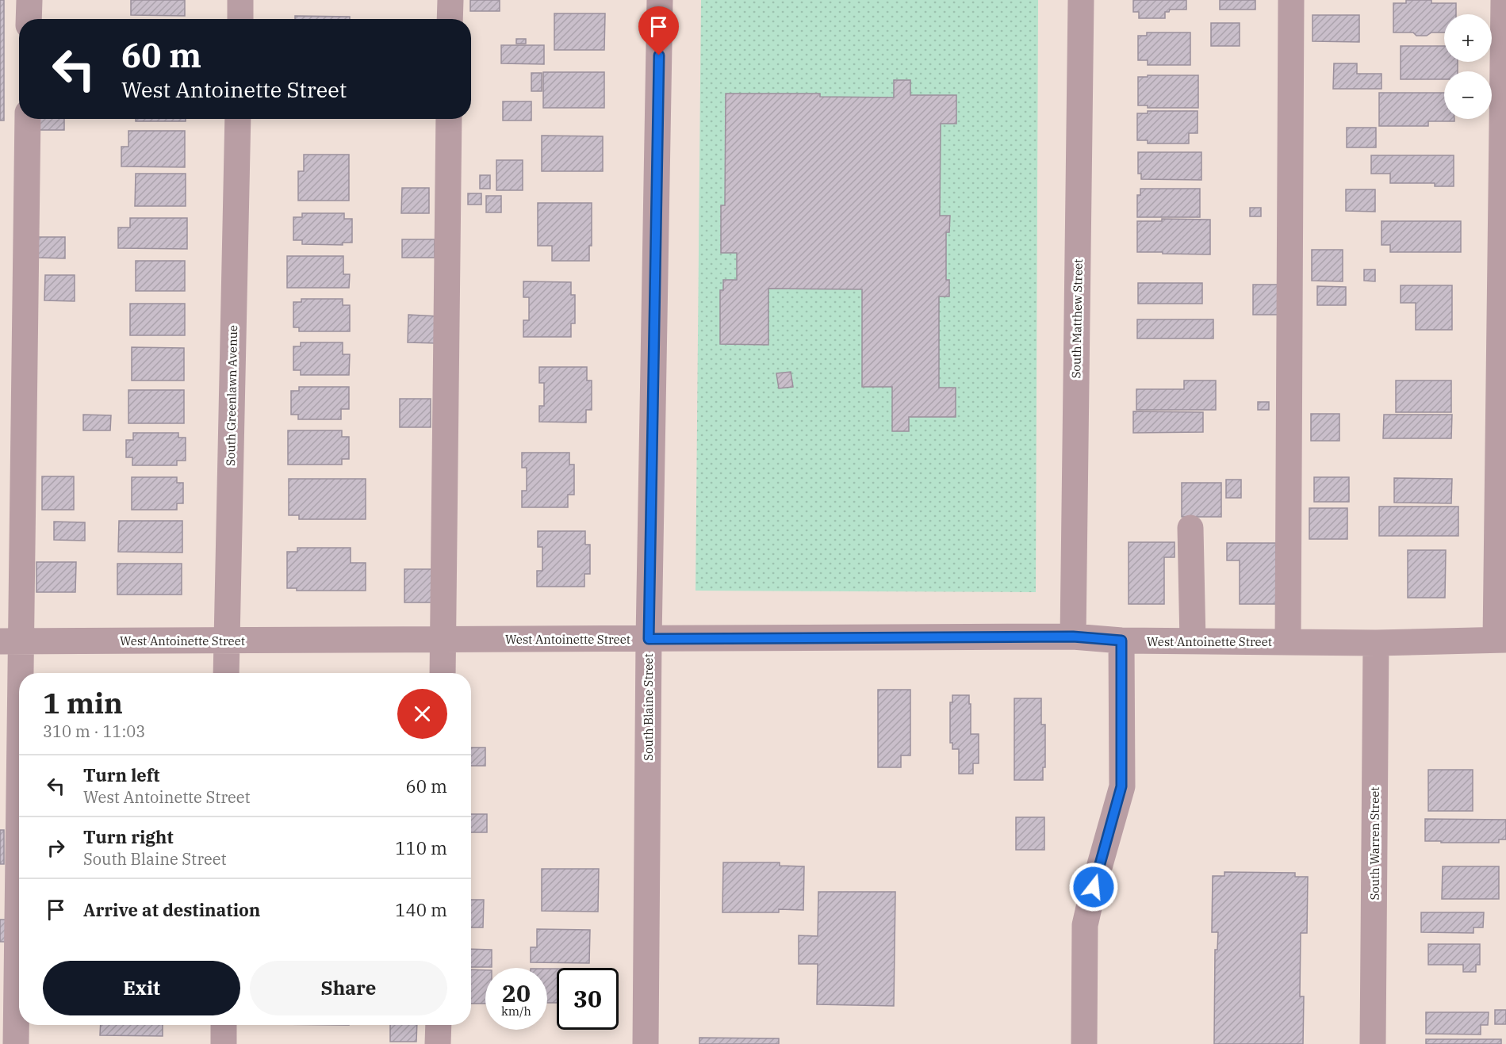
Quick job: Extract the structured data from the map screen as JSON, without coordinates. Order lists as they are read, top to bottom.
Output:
{
  "streets": {
    "street": [
      "South Matthew Street",
      "South Greenlawn Avenue",
      "West Antoinette Street",
      "South Blaine Street",
      "South Warren Street"
    ]
  },
  "crossings": [
    ["South Matthew Street", "West Antoinette Street"],
    ["South Greenlawn Avenue", "West Antoinette Street"],
    ["West Antoinette Street", "South Blaine Street"],
    ["West Antoinette Street", "South Warren Street"]
  ],
  "page": {
    "map_buttons": ["+", "−"],
    "turn": ["60 m", "West Antoinette Street"],
    "heading": ["1 min", "310 m · 11:03"],
    "list": [
      {
        "name": "Turn left",
        "note": "West Antoinette Street",
        "value": "60 m"
      },
      {
        "name": "Turn right",
        "note": "South Blaine Street",
        "value": "110 m"
      },
      {
        "name": "Arrive at destination",
        "value": "140 m"
      }
    ],
    "buttons": ["Exit", "Share"],
    "speed": "20 km/h",
    "limit": "30"
  }
}
